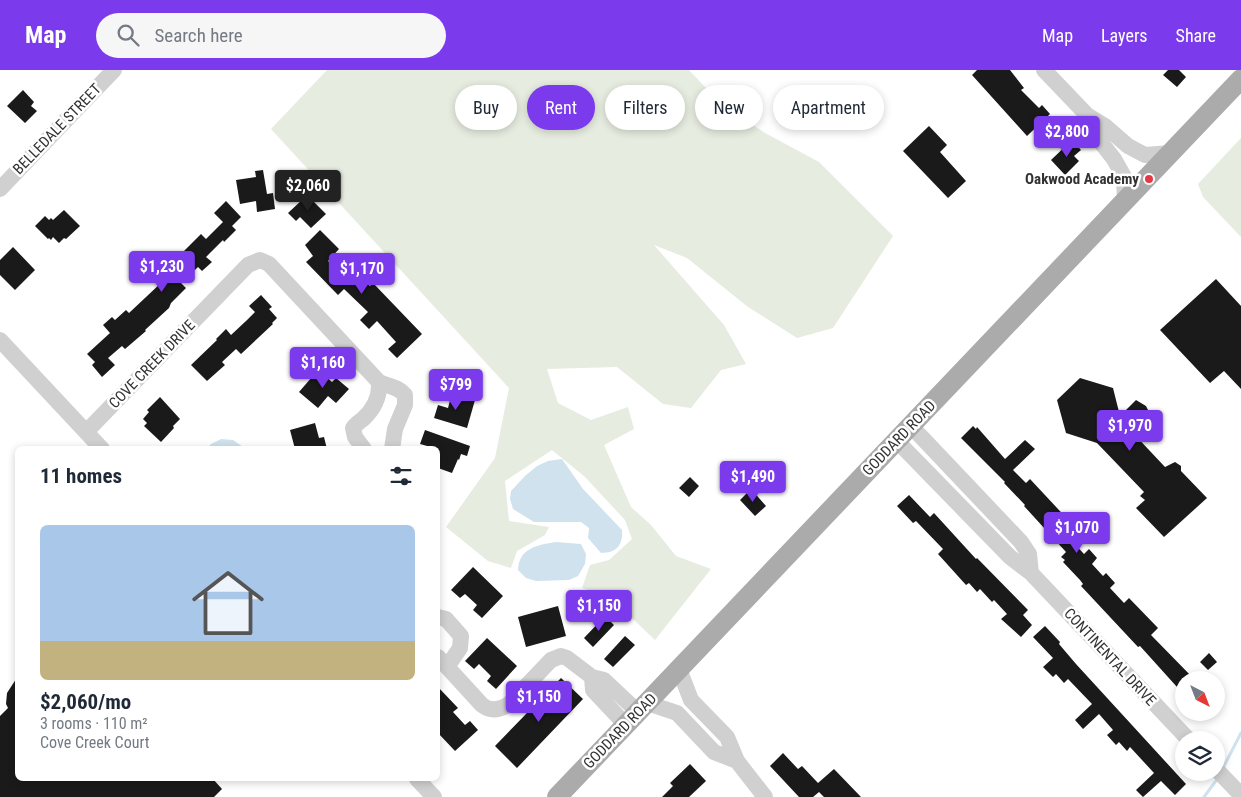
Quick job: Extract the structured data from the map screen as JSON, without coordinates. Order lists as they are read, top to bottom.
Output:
{
  "streets": {
    "main road": ["GODDARD ROAD"],
    "street": ["BELLEDALE STREET", "COVE CREEK DRIVE", "CONTINENTAL DRIVE"]
  },
  "crossings": [
    ["GODDARD ROAD", "CONTINENTAL DRIVE"]
  ],
  "places": ["Oakwood Academy"],
  "north": "bottom right",
  "page": {
    "header": "Map",
    "search": "Search here",
    "nav": ["Map", "Layers", "Share"],
    "chip": [
      "Buy",
      "Rent",
      "Filters",
      "New",
      "Apartment"
    ],
    "price": [
      "$2,800",
      "$2,060",
      "$1,230",
      "$1,170",
      "$1,160",
      "$799",
      "$1,970",
      "$1,490",
      "$1,070",
      "$1,150",
      "$1,150"
    ],
    "heading": "11 homes",
    "list": [
      {
        "name": "$2,060/mo",
        "note": "3 rooms · 110 m² · Cove Creek Court"
      }
    ]
  }
}
